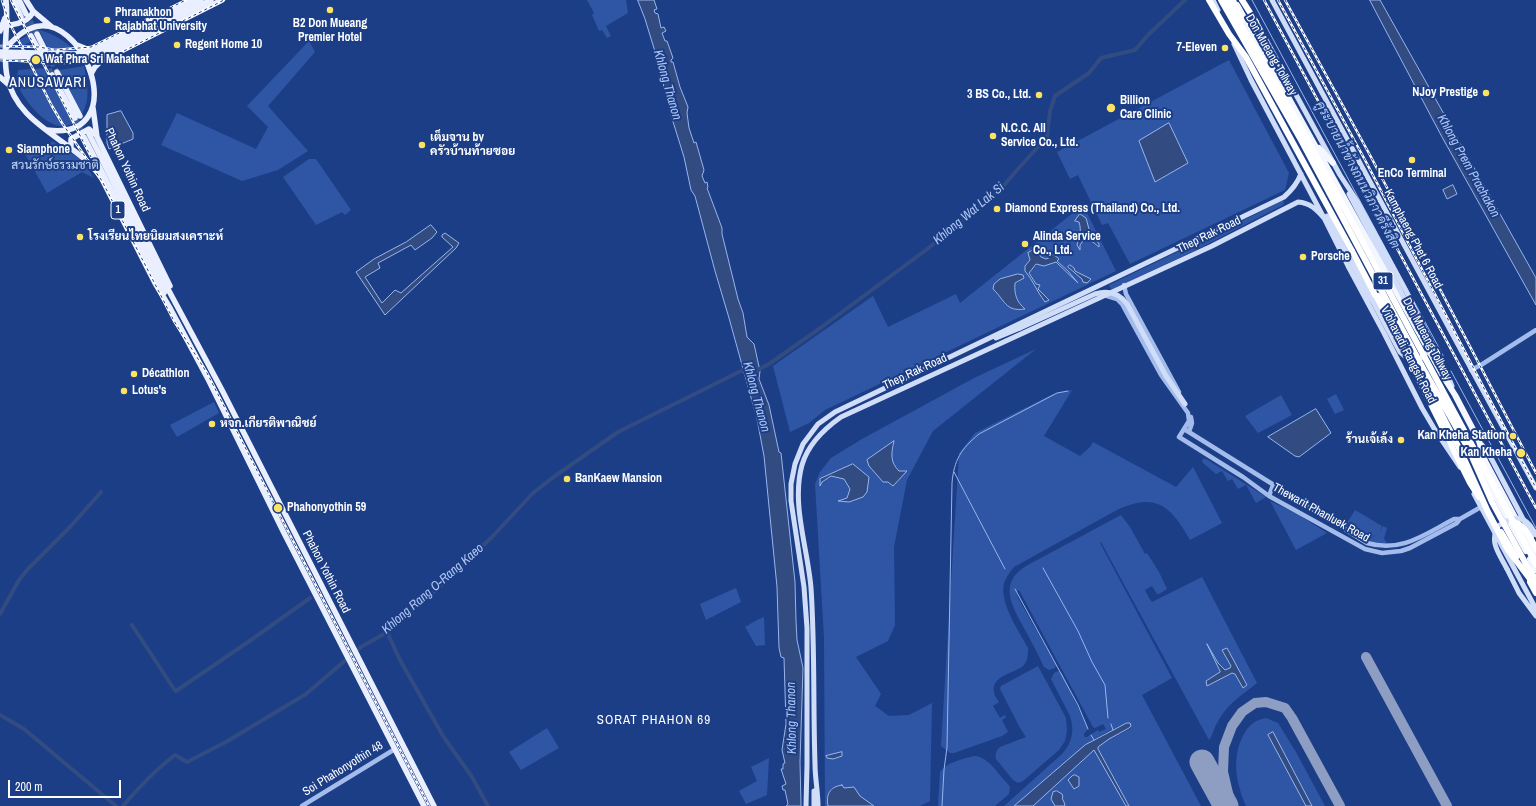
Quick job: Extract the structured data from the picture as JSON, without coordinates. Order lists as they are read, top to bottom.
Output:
{
  "streets": {
    "highway": ["Don Mueang Tollway", "31", "Vibhavadi Rangsit Road"],
    "main road": [
      "Phahon Yothin Road",
      "1",
      "Thep Rak Road",
      "Kamphaeng Phet 6 Road"
    ],
    "street": ["Thewarit Phanluek Road", "Soi Phahonyothin 48"]
  },
  "crossings": [
    ["Don Mueang Tollway", "Vibhavadi Rangsit Road"],
    ["Phahon Yothin Road", "Soi Phahonyothin 48"],
    ["Thep Rak Road", "Vibhavadi Rangsit Road"],
    ["Vibhavadi Rangsit Road", "Thewarit Phanluek Road"]
  ],
  "districts": ["ANUSAWARI", "SORAT PHAHON 69"],
  "water": [
    "Khlong Thanon",
    "Khlong Prem Prachakon",
    "คูระบายน้ำข้างถนนวิภาวดีรังสิต",
    "Khlong Wat Lak Si",
    "Khlong Rang O-Rang Kaeo"
  ],
  "parks": ["สวนรักษ์ธรรมชาติ"],
  "places": [
    "B2 Don Mueang Premier Hotel",
    "Phranakhon Rajabhat University",
    "Regent Home 10",
    "7-Eleven",
    "Wat Phra Sri Mahathat",
    "NJoy Prestige",
    "3 BS Co., Ltd.",
    "Billion Care Clinic",
    "N.C.C. All Service Co., Ltd.",
    "เต็มจาน by ครัวบ้านท้ายซอย",
    "Siamphone",
    "EnCo Terminal",
    "Diamond Express (Thailand) Co., Ltd.",
    "โรงเรียนไทยนิยมสงเคราะห์",
    "Alinda Service Co., Ltd.",
    "Porsche",
    "Décathlon",
    "Lotus's",
    "หจก.เกียรติพาณิชย์",
    "Kan Kheha Station",
    "ร้านเจ้เล้ง",
    "Kan Kheha",
    "BanKaew Mansion",
    "Phahonyothin 59"
  ],
  "scale_bar": "200 m"
}
